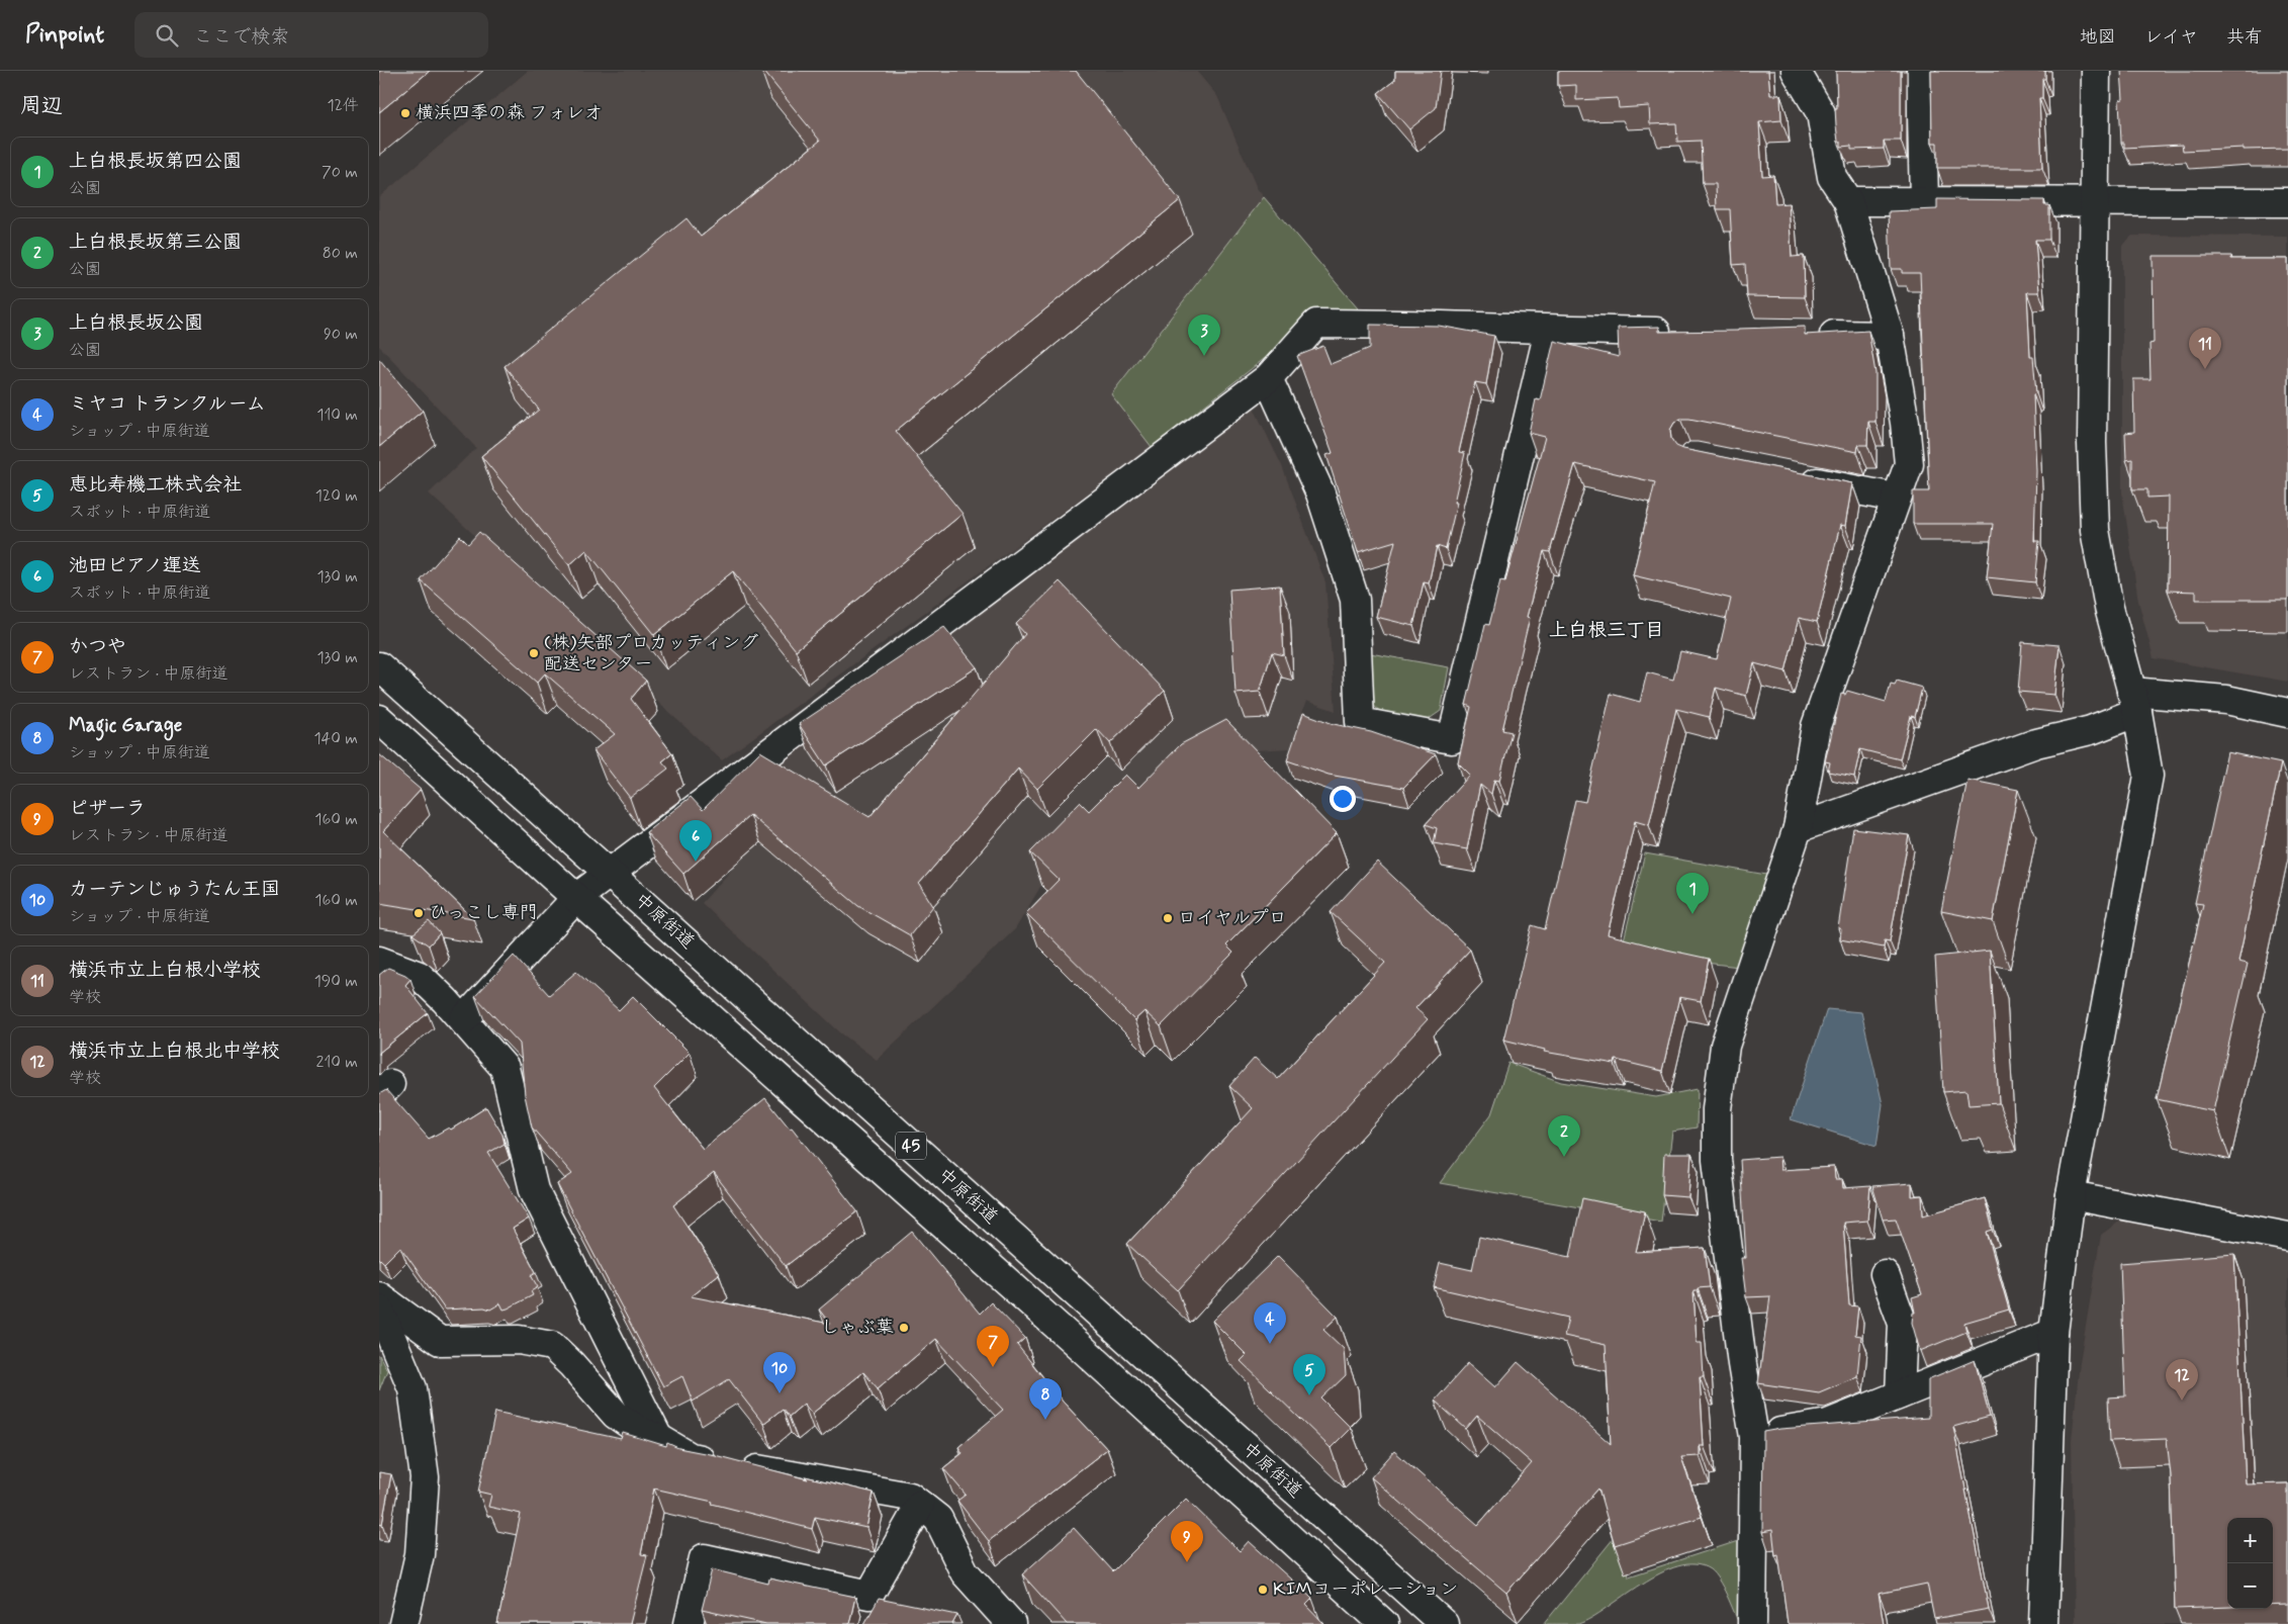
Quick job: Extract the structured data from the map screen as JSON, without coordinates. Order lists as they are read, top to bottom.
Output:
{
  "streets": {
    "street": ["中原街道", "45"]
  },
  "districts": ["上白根三丁目"],
  "places": [
    "横浜四季の森 フォレオ",
    "(株)矢部プロカッティング 配送センター",
    "ひっこし専門",
    "ロイヤルプロ",
    "しゃぶ葉",
    "KIMコーポレーション"
  ],
  "page": {
    "header": "Pinpoint",
    "search": "ここで検索",
    "nav": ["地図", "レイヤ", "共有"],
    "heading": ["周辺", "12件"],
    "list": [
      {
        "mark": "1",
        "name": "上白根長坂第四公園",
        "note": "公園",
        "value": "70 m"
      },
      {
        "mark": "2",
        "name": "上白根長坂第三公園",
        "note": "公園",
        "value": "80 m"
      },
      {
        "mark": "3",
        "name": "上白根長坂公園",
        "note": "公園",
        "value": "90 m"
      },
      {
        "mark": "4",
        "name": "ミヤコ トランクルーム",
        "note": "ショップ · 中原街道",
        "value": "110 m"
      },
      {
        "mark": "5",
        "name": "恵比寿機工株式会社",
        "note": "スポット · 中原街道",
        "value": "120 m"
      },
      {
        "mark": "6",
        "name": "池田ピアノ運送",
        "note": "スポット · 中原街道",
        "value": "130 m"
      },
      {
        "mark": "7",
        "name": "かつや",
        "note": "レストラン · 中原街道",
        "value": "130 m"
      },
      {
        "mark": "8",
        "name": "Magic Garage",
        "note": "ショップ · 中原街道",
        "value": "140 m"
      },
      {
        "mark": "9",
        "name": "ピザーラ",
        "note": "レストラン · 中原街道",
        "value": "160 m"
      },
      {
        "mark": "10",
        "name": "カーテンじゅうたん王国",
        "note": "ショップ · 中原街道",
        "value": "160 m"
      },
      {
        "mark": "11",
        "name": "横浜市立上白根小学校",
        "note": "学校",
        "value": "190 m"
      },
      {
        "mark": "12",
        "name": "横浜市立上白根北中学校",
        "note": "学校",
        "value": "210 m"
      }
    ],
    "pins": [
      "3",
      "11",
      "6",
      "1",
      "2",
      "4",
      "7",
      "10",
      "5",
      "12",
      "8",
      "9"
    ],
    "map_buttons": ["+", "−"]
  }
}
